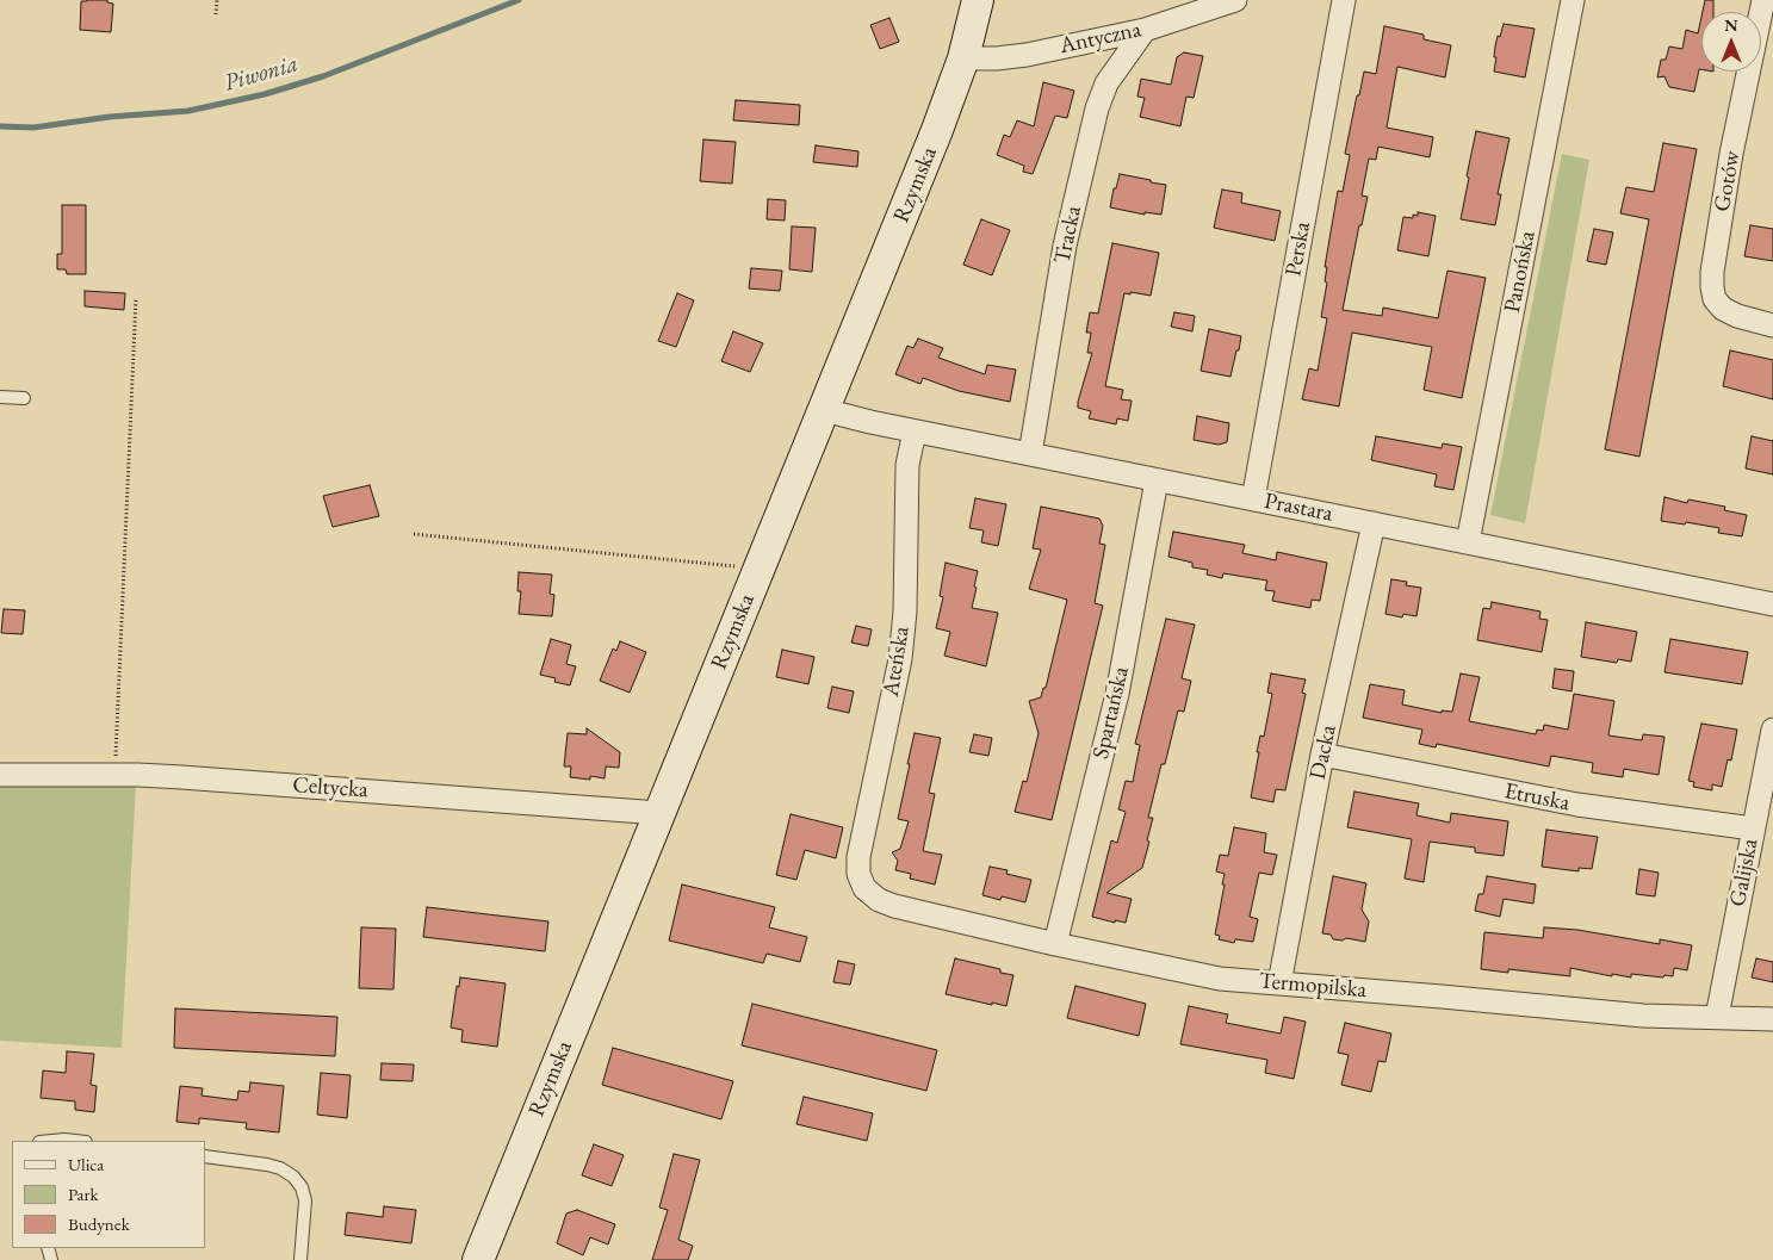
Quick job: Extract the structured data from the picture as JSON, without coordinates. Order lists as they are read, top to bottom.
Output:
{
  "streets": {
    "main road": ["Rzymska"],
    "street": [
      "Antyczna",
      "Gotów",
      "Tracka",
      "Perska",
      "Panońska",
      "Prastara",
      "Ateńska",
      "Spartańska",
      "Dacka",
      "Celtycka",
      "Etruska",
      "Galijska",
      "Termopilska"
    ]
  },
  "crossings": [
    ["Antyczna", "Rzymska"],
    ["Antyczna", "Tracka"],
    ["Rzymska", "Prastara"],
    ["Rzymska", "Celtycka"],
    ["Tracka", "Prastara"],
    ["Perska", "Prastara"],
    ["Panońska", "Prastara"],
    ["Prastara", "Ateńska"],
    ["Prastara", "Spartańska"],
    ["Prastara", "Dacka"],
    ["Ateńska", "Termopilska"],
    ["Spartańska", "Termopilska"],
    ["Dacka", "Etruska"],
    ["Dacka", "Termopilska"],
    ["Etruska", "Galijska"],
    ["Galijska", "Termopilska"]
  ],
  "water": ["Piwonia"],
  "legend": ["Ulica", "Park", "Budynek"],
  "north": "top"
}
